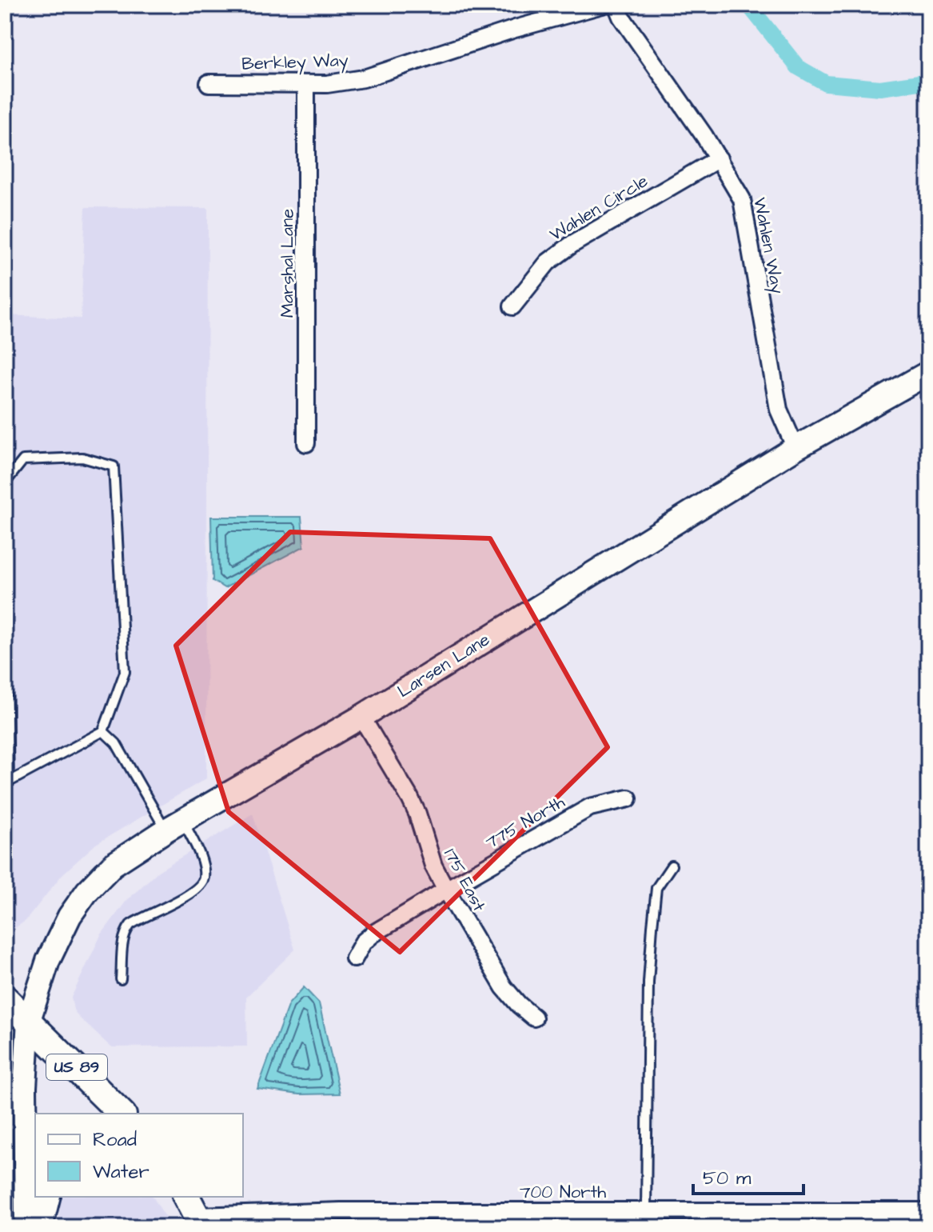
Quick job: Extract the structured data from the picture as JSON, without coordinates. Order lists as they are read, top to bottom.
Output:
{
  "streets": {
    "main road": ["Larsen Lane", "US 89"],
    "street": [
      "Berkley Way",
      "Wahlen Circle",
      "Wahlen Way",
      "Marshal Lane",
      "775 North",
      "175 East",
      "700 North"
    ]
  },
  "crossings": [
    ["Berkley Way", "Marshal Lane"],
    ["Wahlen Circle", "Wahlen Way"],
    ["Wahlen Way", "Larsen Lane"],
    ["Larsen Lane", "175 East"],
    ["Larsen Lane", "US 89"],
    ["775 North", "175 East"]
  ],
  "legend": ["Road", "Water"],
  "scale_bar": "50 m"
}
